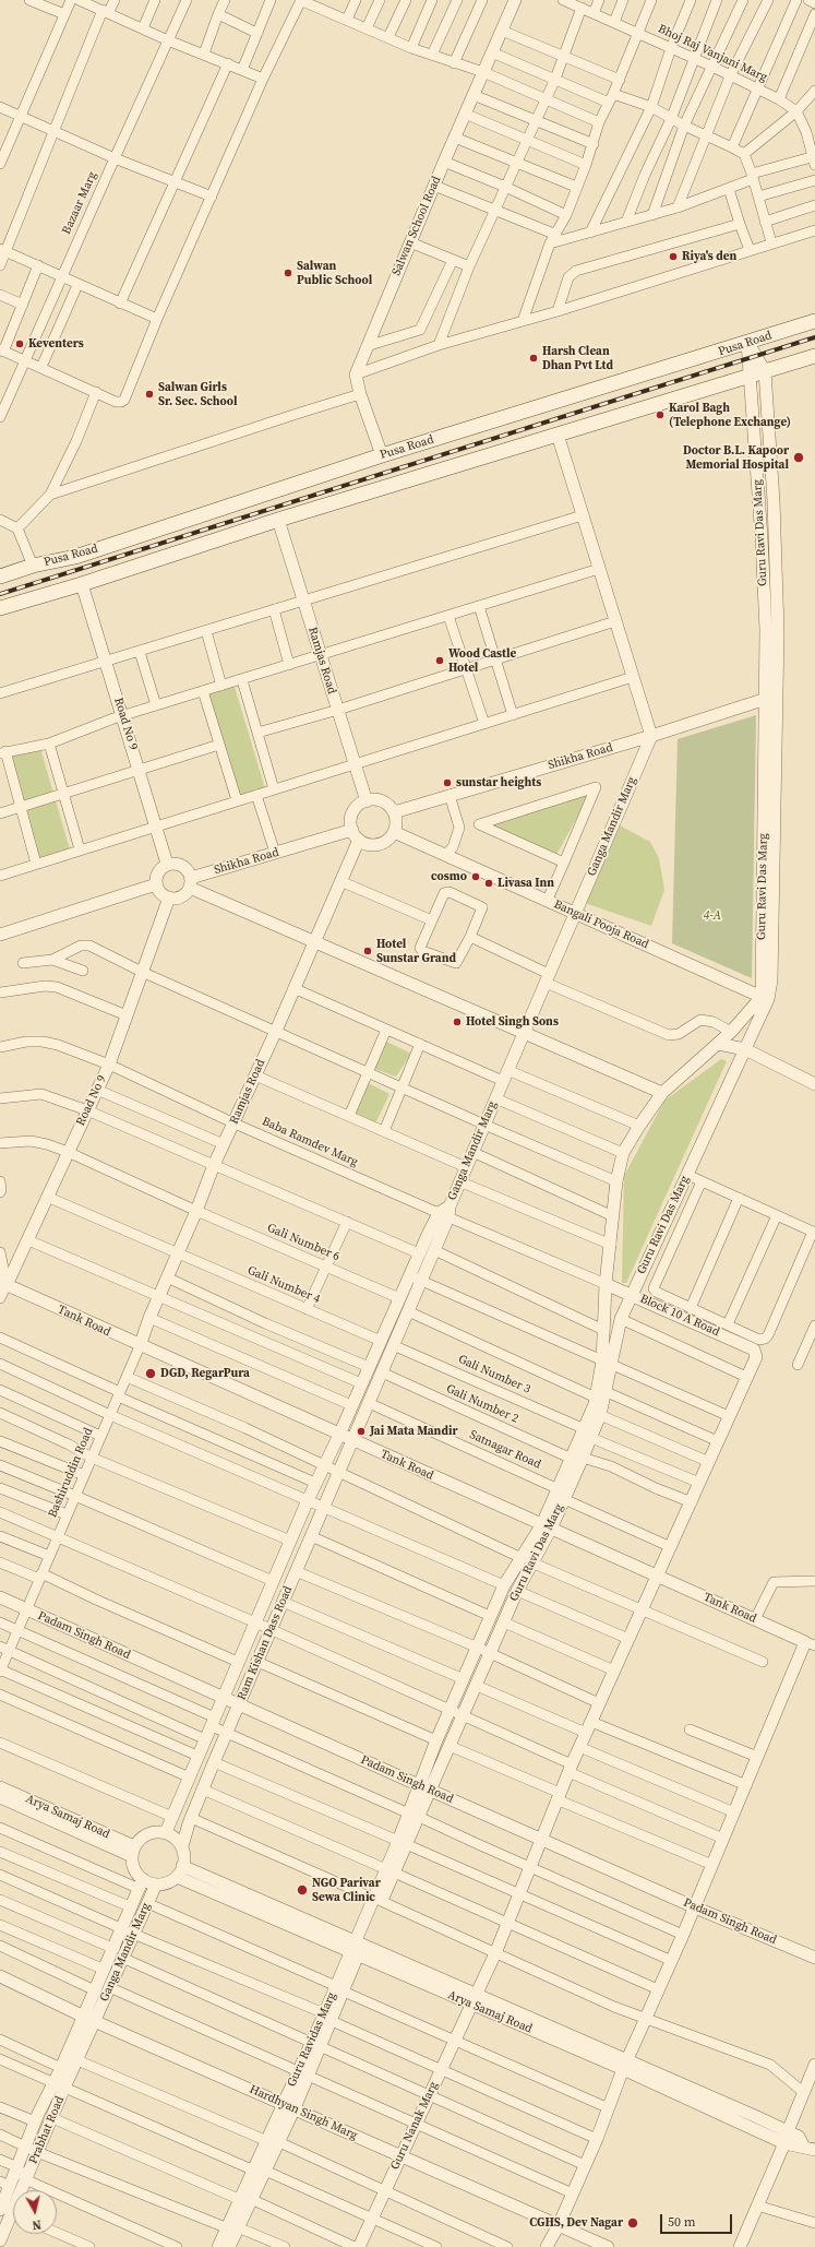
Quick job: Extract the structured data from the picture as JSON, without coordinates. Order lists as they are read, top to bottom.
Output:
{
  "streets": {
    "main road": ["Pusa Road"],
    "street": [
      "Bhoj Raj Vanjani Marg",
      "Bazaar Marg",
      "Salwan School Road",
      "Guru Ravi Das Marg",
      "Ramjas Road",
      "Road No 9",
      "Shikha Road",
      "Ganga Mandir Marg",
      "Bangali Pooja Road",
      "Baba Ramdev Marg",
      "Gali Number 6",
      "Gali Number 4",
      "Block 10 A Road",
      "Tank Road",
      "Gali Number 3",
      "Gali Number 2",
      "Satnagar Road",
      "Bashiruddin Road",
      "Padam Singh Road",
      "Ram Kishan Dass Road",
      "Arya Samaj Road",
      "Guru Ravidas Marg",
      "Hardhyan Singh Marg",
      "Guru Nanak Marg",
      "Prabhat Road"
    ]
  },
  "crossings": [
    ["Pusa Road", "Guru Ravi Das Marg"],
    ["Guru Ravi Das Marg", "Shikha Road"],
    ["Guru Ravi Das Marg", "Bangali Pooja Road"],
    ["Guru Ravi Das Marg", "Baba Ramdev Marg"],
    ["Guru Ravi Das Marg", "Block 10 A Road"],
    ["Guru Ravi Das Marg", "Tank Road"],
    ["Guru Ravi Das Marg", "Gali Number 3"],
    ["Guru Ravi Das Marg", "Gali Number 2"],
    ["Guru Ravi Das Marg", "Satnagar Road"],
    ["Guru Ravi Das Marg", "Padam Singh Road"],
    ["Guru Ravi Das Marg", "Arya Samaj Road"],
    ["Guru Ravi Das Marg", "Guru Ravidas Marg"],
    ["Ramjas Road", "Shikha Road"],
    ["Ramjas Road", "Bangali Pooja Road"],
    ["Ramjas Road", "Baba Ramdev Marg"],
    ["Ramjas Road", "Gali Number 6"],
    ["Ramjas Road", "Gali Number 4"],
    ["Ramjas Road", "Tank Road"],
    ["Ramjas Road", "Bashiruddin Road"],
    ["Road No 9", "Shikha Road"],
    ["Road No 9", "Baba Ramdev Marg"],
    ["Road No 9", "Gali Number 6"],
    ["Road No 9", "Gali Number 4"],
    ["Road No 9", "Tank Road"],
    ["Shikha Road", "Ganga Mandir Marg"],
    ["Shikha Road", "Bangali Pooja Road"],
    ["Ganga Mandir Marg", "Bangali Pooja Road"],
    ["Ganga Mandir Marg", "Baba Ramdev Marg"],
    ["Ganga Mandir Marg", "Gali Number 6"],
    ["Ganga Mandir Marg", "Gali Number 4"],
    ["Ganga Mandir Marg", "Tank Road"],
    ["Ganga Mandir Marg", "Gali Number 3"],
    ["Ganga Mandir Marg", "Gali Number 2"],
    ["Ganga Mandir Marg", "Satnagar Road"],
    ["Ganga Mandir Marg", "Ram Kishan Dass Road"],
    ["Ganga Mandir Marg", "Arya Samaj Road"],
    ["Ganga Mandir Marg", "Hardhyan Singh Marg"],
    ["Ganga Mandir Marg", "Prabhat Road"],
    ["Baba Ramdev Marg", "Block 10 A Road"],
    ["Block 10 A Road", "Guru Nanak Marg"],
    ["Tank Road", "Bashiruddin Road"],
    ["Tank Road", "Ram Kishan Dass Road"],
    ["Tank Road", "Guru Nanak Marg"],
    ["Gali Number 3", "Guru Nanak Marg"],
    ["Gali Number 2", "Guru Nanak Marg"],
    ["Satnagar Road", "Guru Nanak Marg"],
    ["Bashiruddin Road", "Padam Singh Road"],
    ["Padam Singh Road", "Ram Kishan Dass Road"],
    ["Padam Singh Road", "Guru Nanak Marg"],
    ["Ram Kishan Dass Road", "Arya Samaj Road"],
    ["Arya Samaj Road", "Guru Ravidas Marg"],
    ["Arya Samaj Road", "Guru Nanak Marg"],
    ["Guru Ravidas Marg", "Hardhyan Singh Marg"],
    ["Hardhyan Singh Marg", "Guru Nanak Marg"],
    ["Hardhyan Singh Marg", "Prabhat Road"]
  ],
  "parks": ["4-A"],
  "places": [
    "Riya's den",
    "Salwan Public School",
    "Keventers",
    "Harsh Clean Dhan Pvt Ltd",
    "Salwan Girls Sr. Sec. School",
    "Karol Bagh (Telephone Exchange)",
    "Doctor B.L. Kapoor Memorial Hospital",
    "Wood Castle Hotel",
    "sunstar heights",
    "cosmo",
    "Livasa Inn",
    "Hotel Sunstar Grand",
    "Hotel Singh Sons",
    "DGD, RegarPura",
    "Jai Mata Mandir",
    "NGO Parivar Sewa Clinic",
    "CGHS, Dev Nagar"
  ],
  "scale_bar": "50 m",
  "north": "bottom"
}
